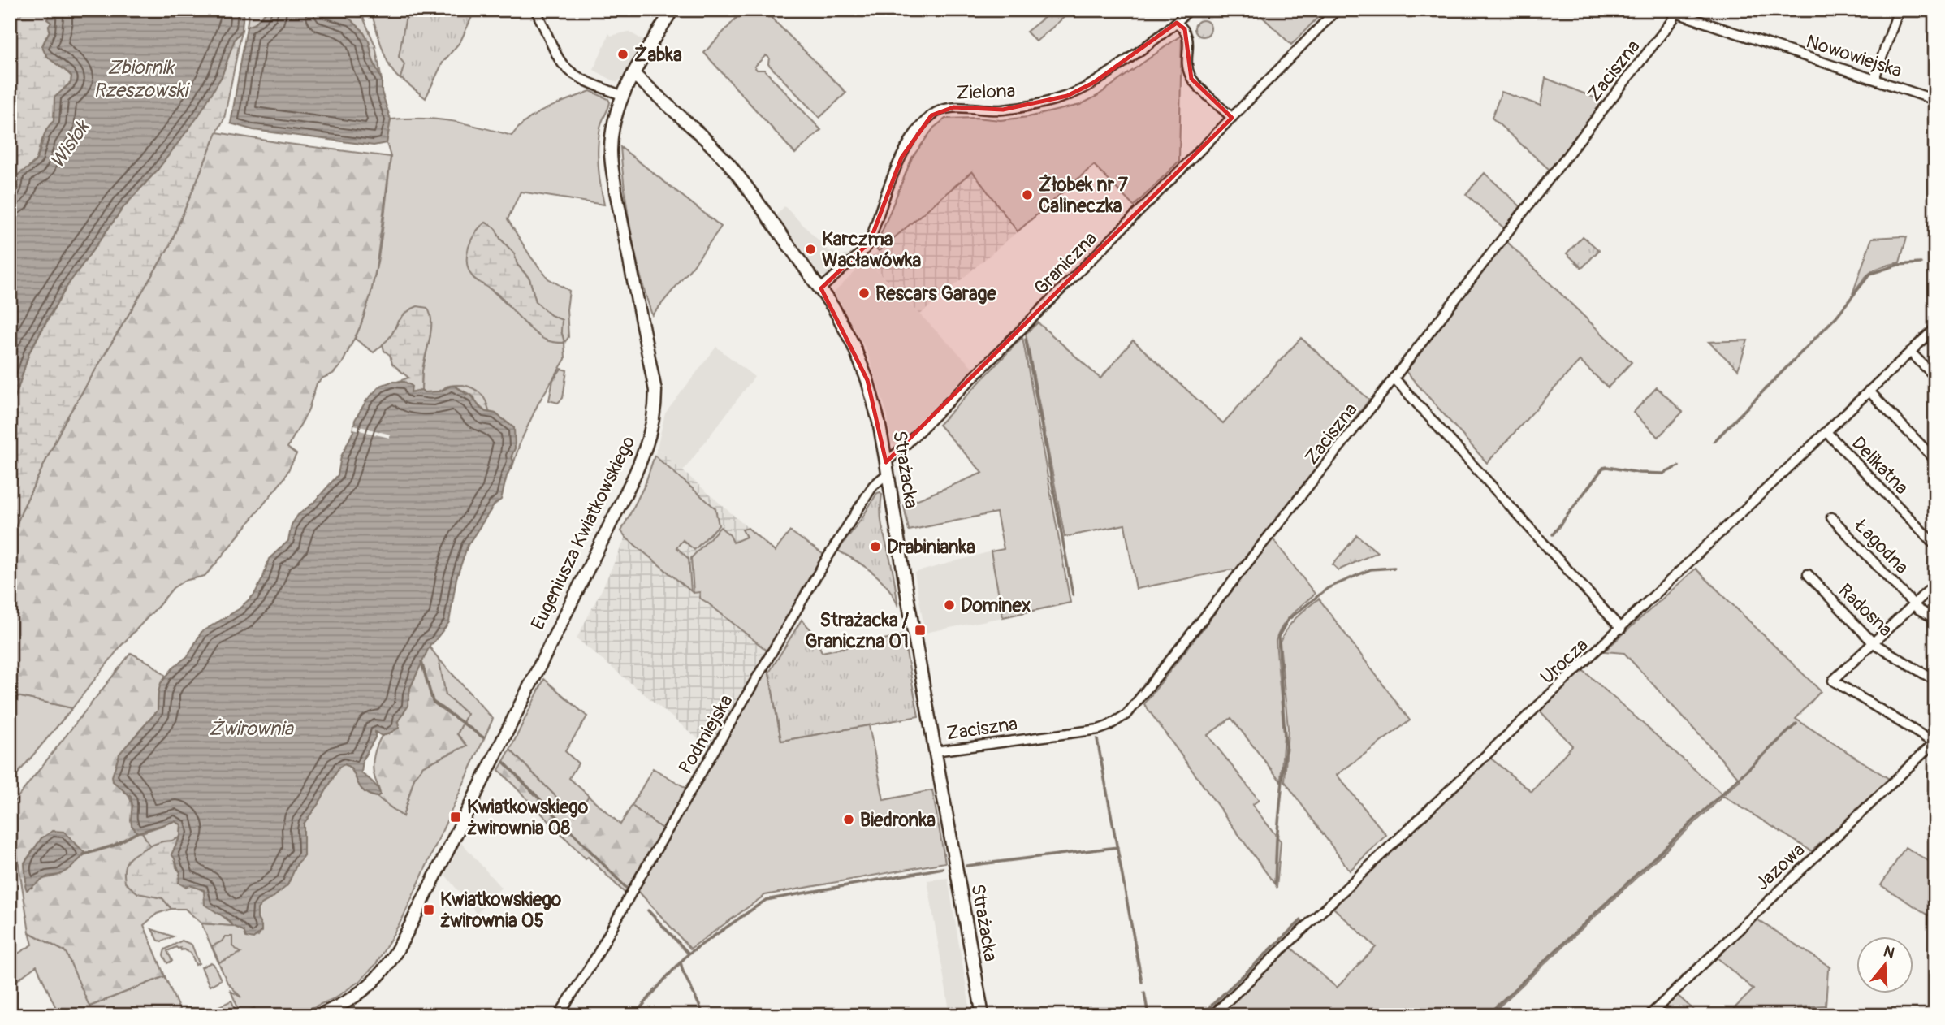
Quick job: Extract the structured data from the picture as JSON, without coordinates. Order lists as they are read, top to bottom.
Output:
{
  "streets": {
    "street": [
      "Nowowiejska",
      "Zaciszna",
      "Zielona",
      "Graniczna",
      "Delikatna",
      "Strażacka",
      "Eugeniusza Kwiatkowskiego",
      "Łagodna",
      "Radosna",
      "Urocza",
      "Podmiejska",
      "Jazowa"
    ]
  },
  "crossings": [
    ["Nowowiejska", "Zaciszna"],
    ["Zaciszna", "Strażacka"],
    ["Zielona", "Strażacka"],
    ["Graniczna", "Strażacka"],
    ["Delikatna", "Urocza"],
    ["Strażacka", "Eugeniusza Kwiatkowskiego"],
    ["Strażacka", "Podmiejska"],
    ["Radosna", "Jazowa"]
  ],
  "water": ["Zbiornik Rzeszowski", "Wisłok", "Żwirownia"],
  "places": {
    "other": [
      "Żabka",
      "Żłobek nr 7 Calineczka",
      "Karczma Wacławówka",
      "Rescars Garage",
      "Drabinianka",
      "Dominex",
      "Biedronka"
    ],
    "transit": ["Strażacka / Graniczna 01", "Kwiatkowskiego żwirownia 08", "Kwiatkowskiego żwirownia 05"]
  },
  "north": "top"
}
